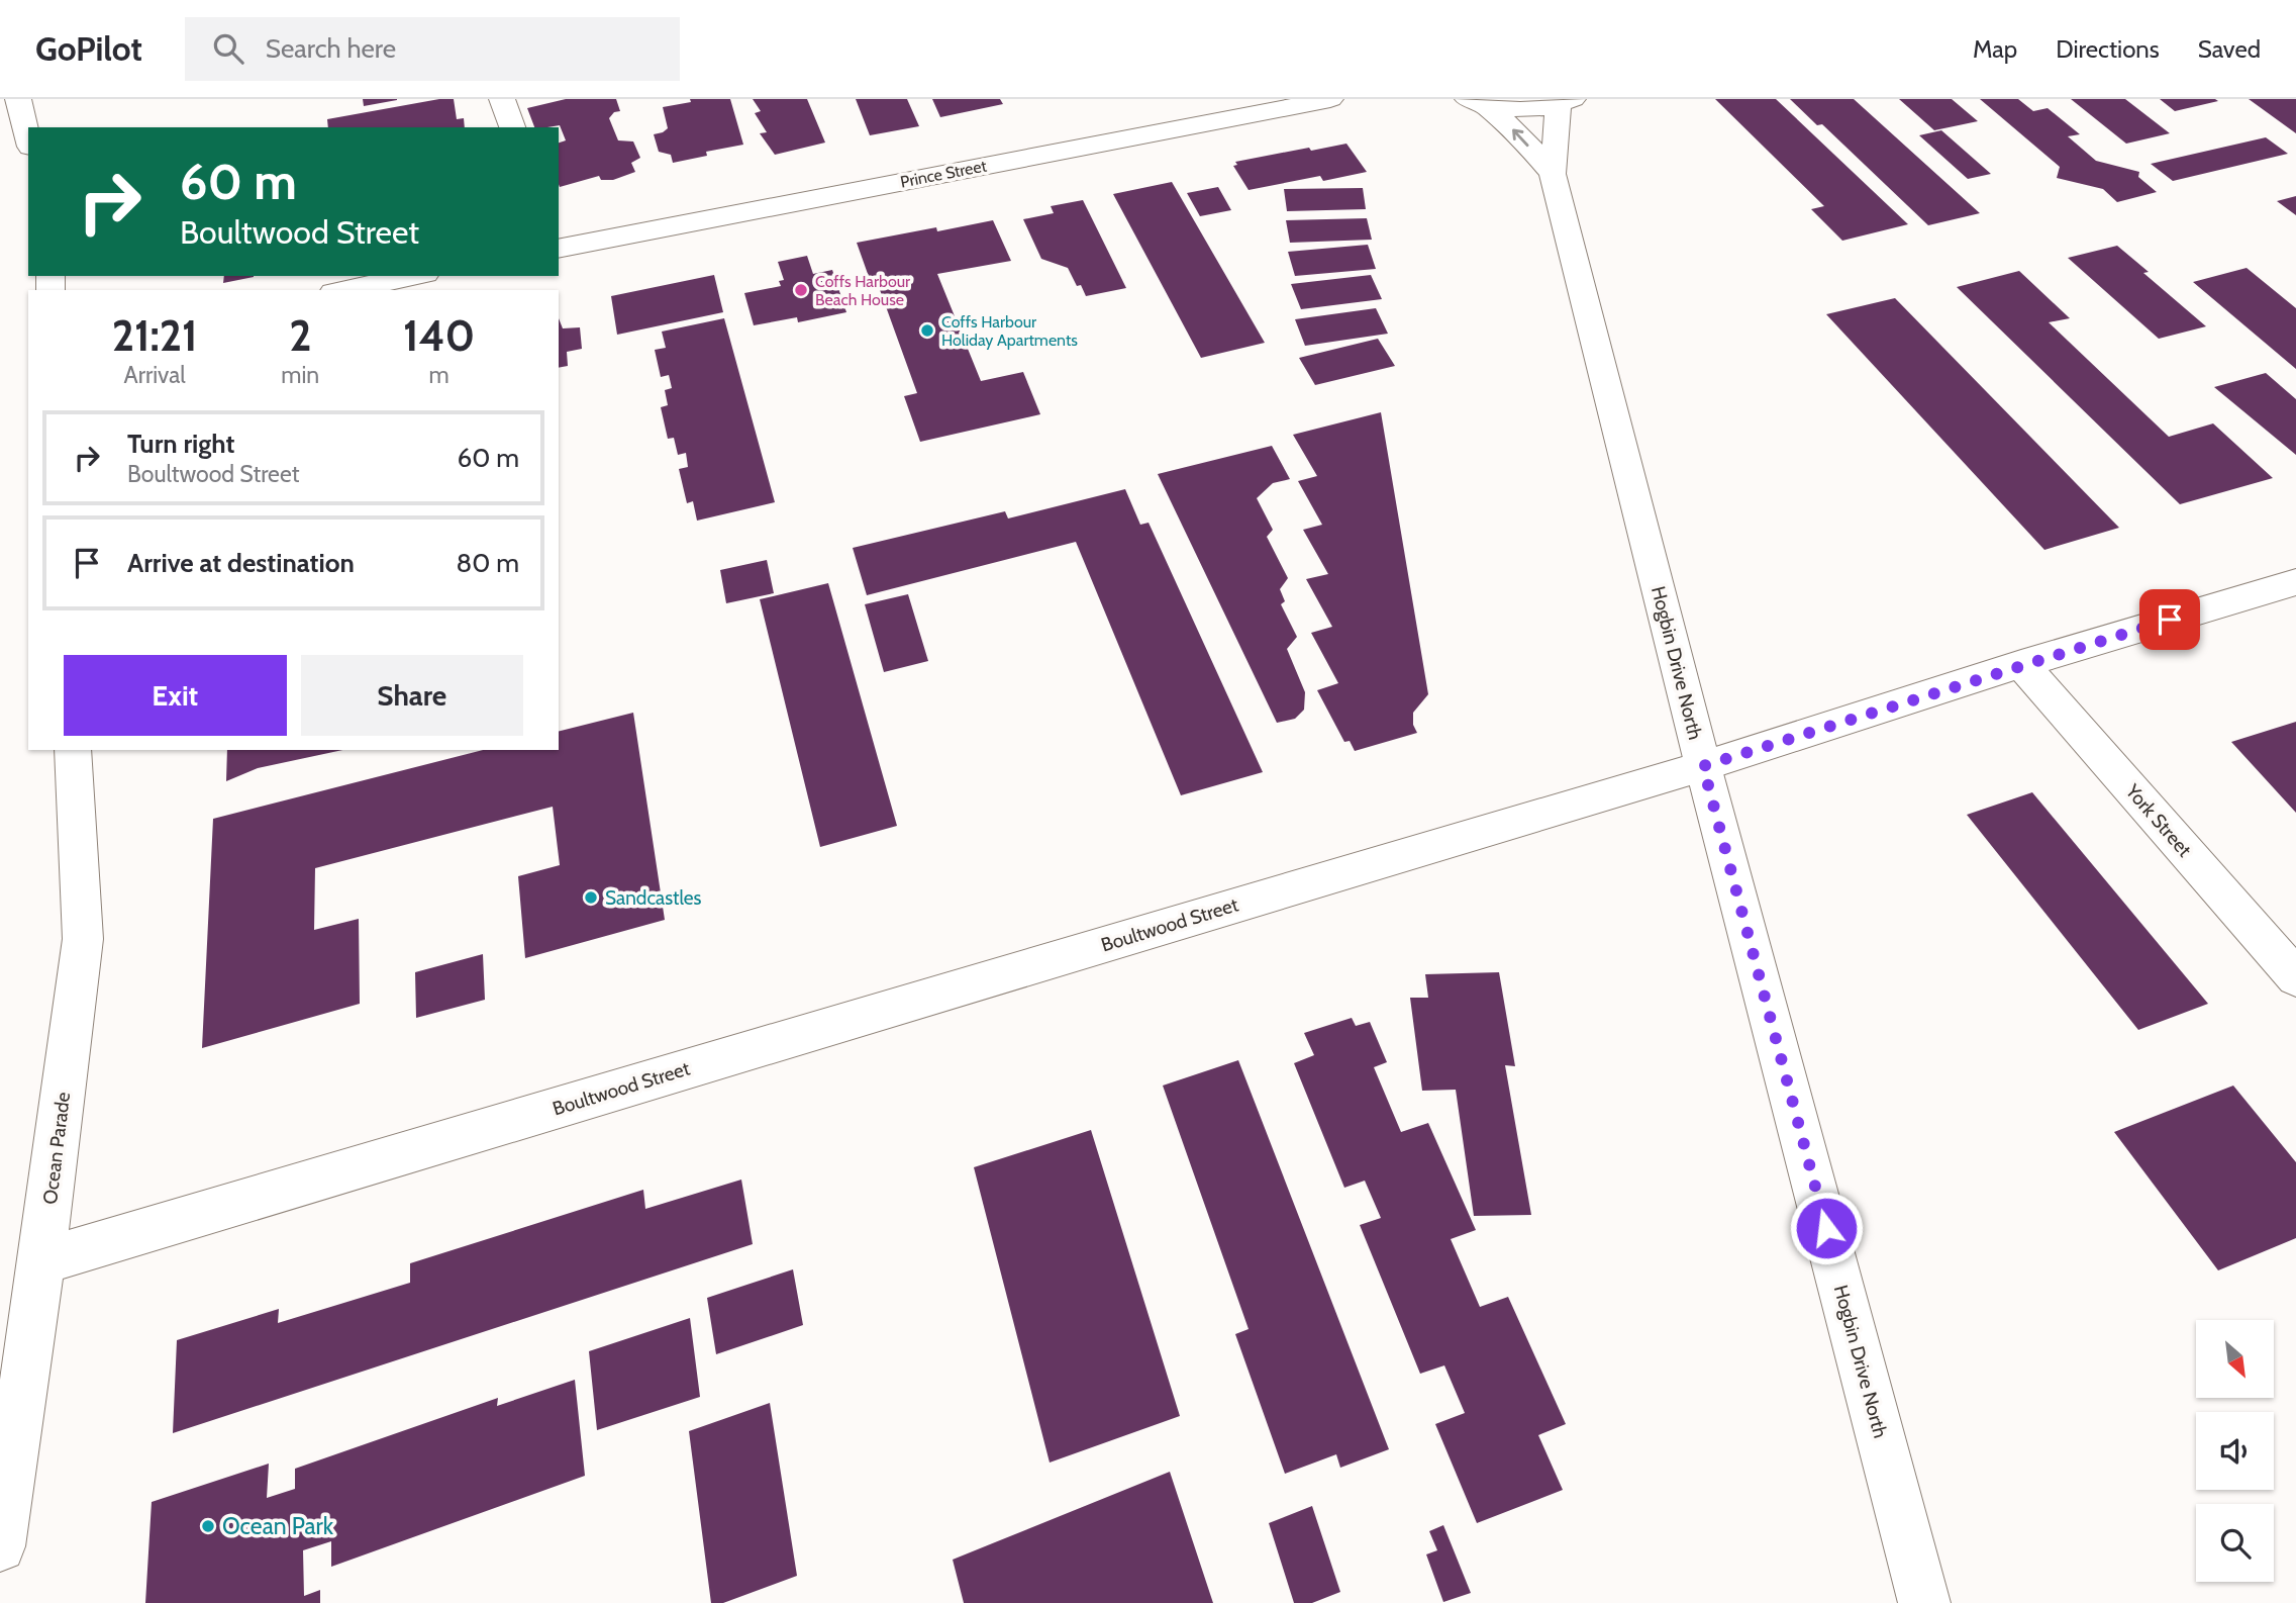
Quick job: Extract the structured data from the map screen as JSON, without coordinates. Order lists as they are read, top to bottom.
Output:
{
  "streets": {
    "street": [
      "Prince Street",
      "Hogbin Drive North",
      "York Street",
      "Boultwood Street",
      "Ocean Parade"
    ]
  },
  "crossings": [
    ["Hogbin Drive North", "Boultwood Street"],
    ["York Street", "Boultwood Street"],
    ["Boultwood Street", "Ocean Parade"]
  ],
  "places": [
    "Coffs Harbour Beach House",
    "Coffs Harbour Holiday Apartments",
    "Sandcastles",
    "Ocean Park"
  ],
  "north": "bottom right",
  "page": {
    "header": "GoPilot",
    "search": "Search here",
    "nav": ["Map", "Directions", "Saved"],
    "turn": ["60 m", "Boultwood Street"],
    "eta": [
      "21:21",
      "Arrival",
      "2",
      "min",
      "140",
      "m"
    ],
    "list": [
      {
        "name": "Turn right",
        "note": "Boultwood Street",
        "value": "60 m"
      },
      {
        "name": "Arrive at destination",
        "value": "80 m"
      }
    ],
    "buttons": ["Exit", "Share"]
  }
}
